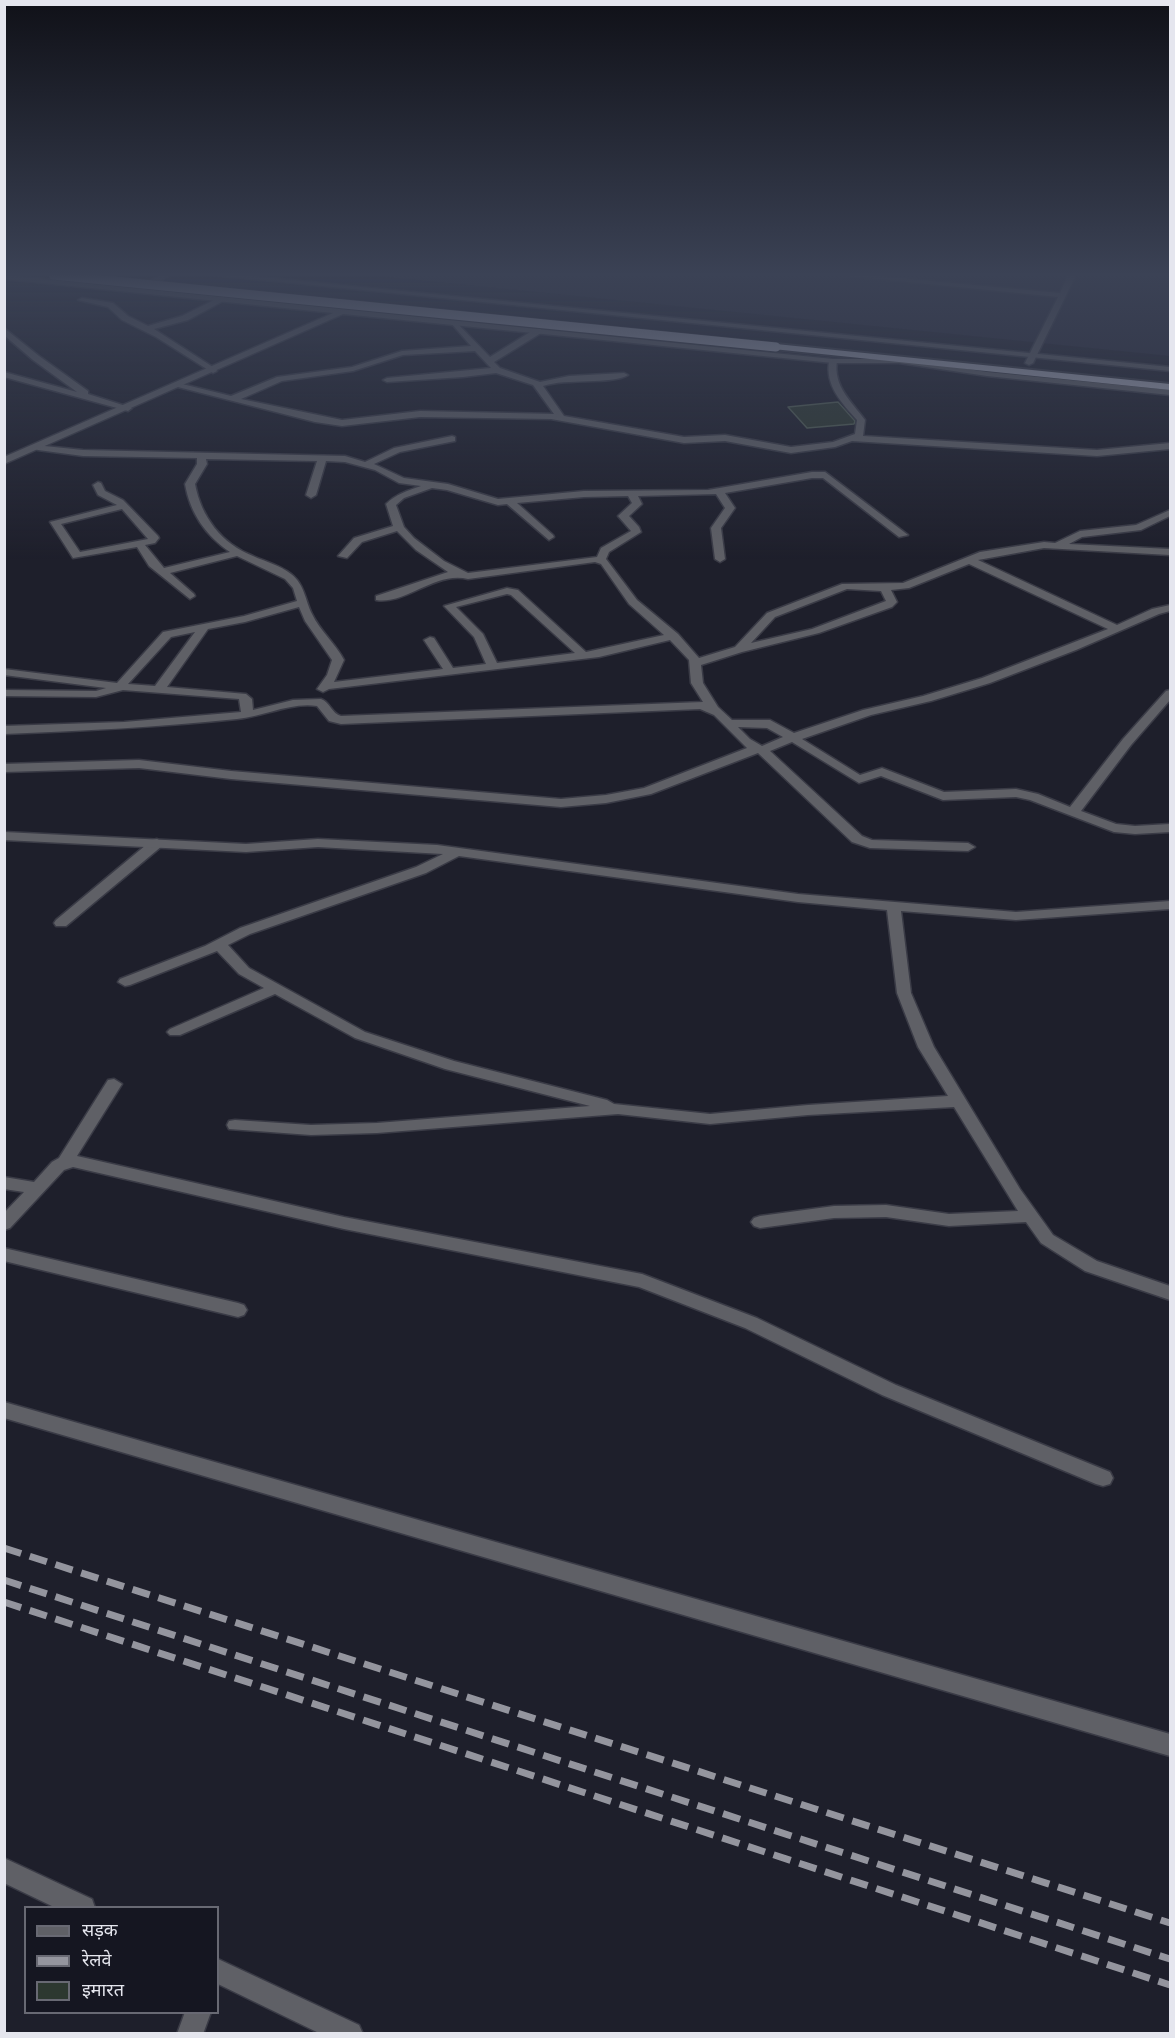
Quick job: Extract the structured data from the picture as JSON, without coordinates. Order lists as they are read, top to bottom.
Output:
{
  "legend": ["सड़क", "रेलवे", "इमारत"]
}
